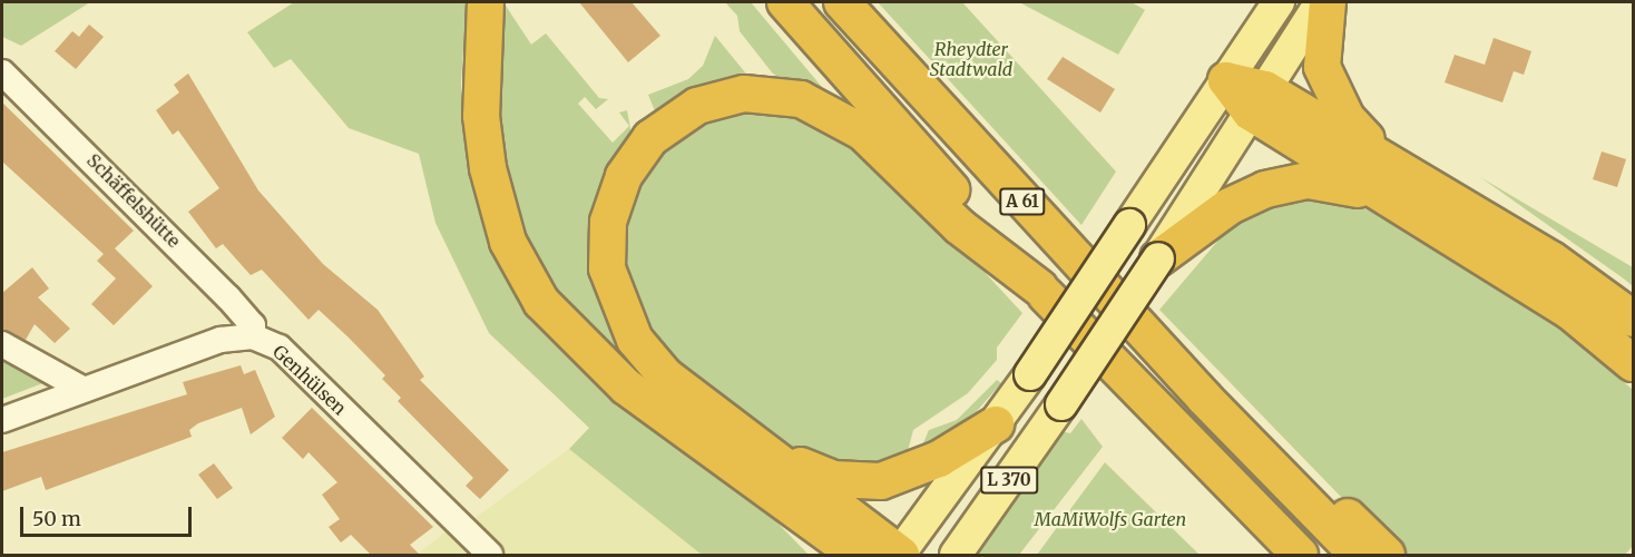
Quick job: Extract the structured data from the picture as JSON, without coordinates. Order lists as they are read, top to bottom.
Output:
{
  "streets": {
    "highway": ["A 61"],
    "main road": ["L 370"],
    "street": ["Schäffelshütte", "Genhülsen"]
  },
  "crossings": [
    ["Schäffelshütte", "Genhülsen"]
  ],
  "parks": ["Rheydter Stadtwald", "MaMiWolfs Garten"],
  "scale_bar": "50 m"
}
